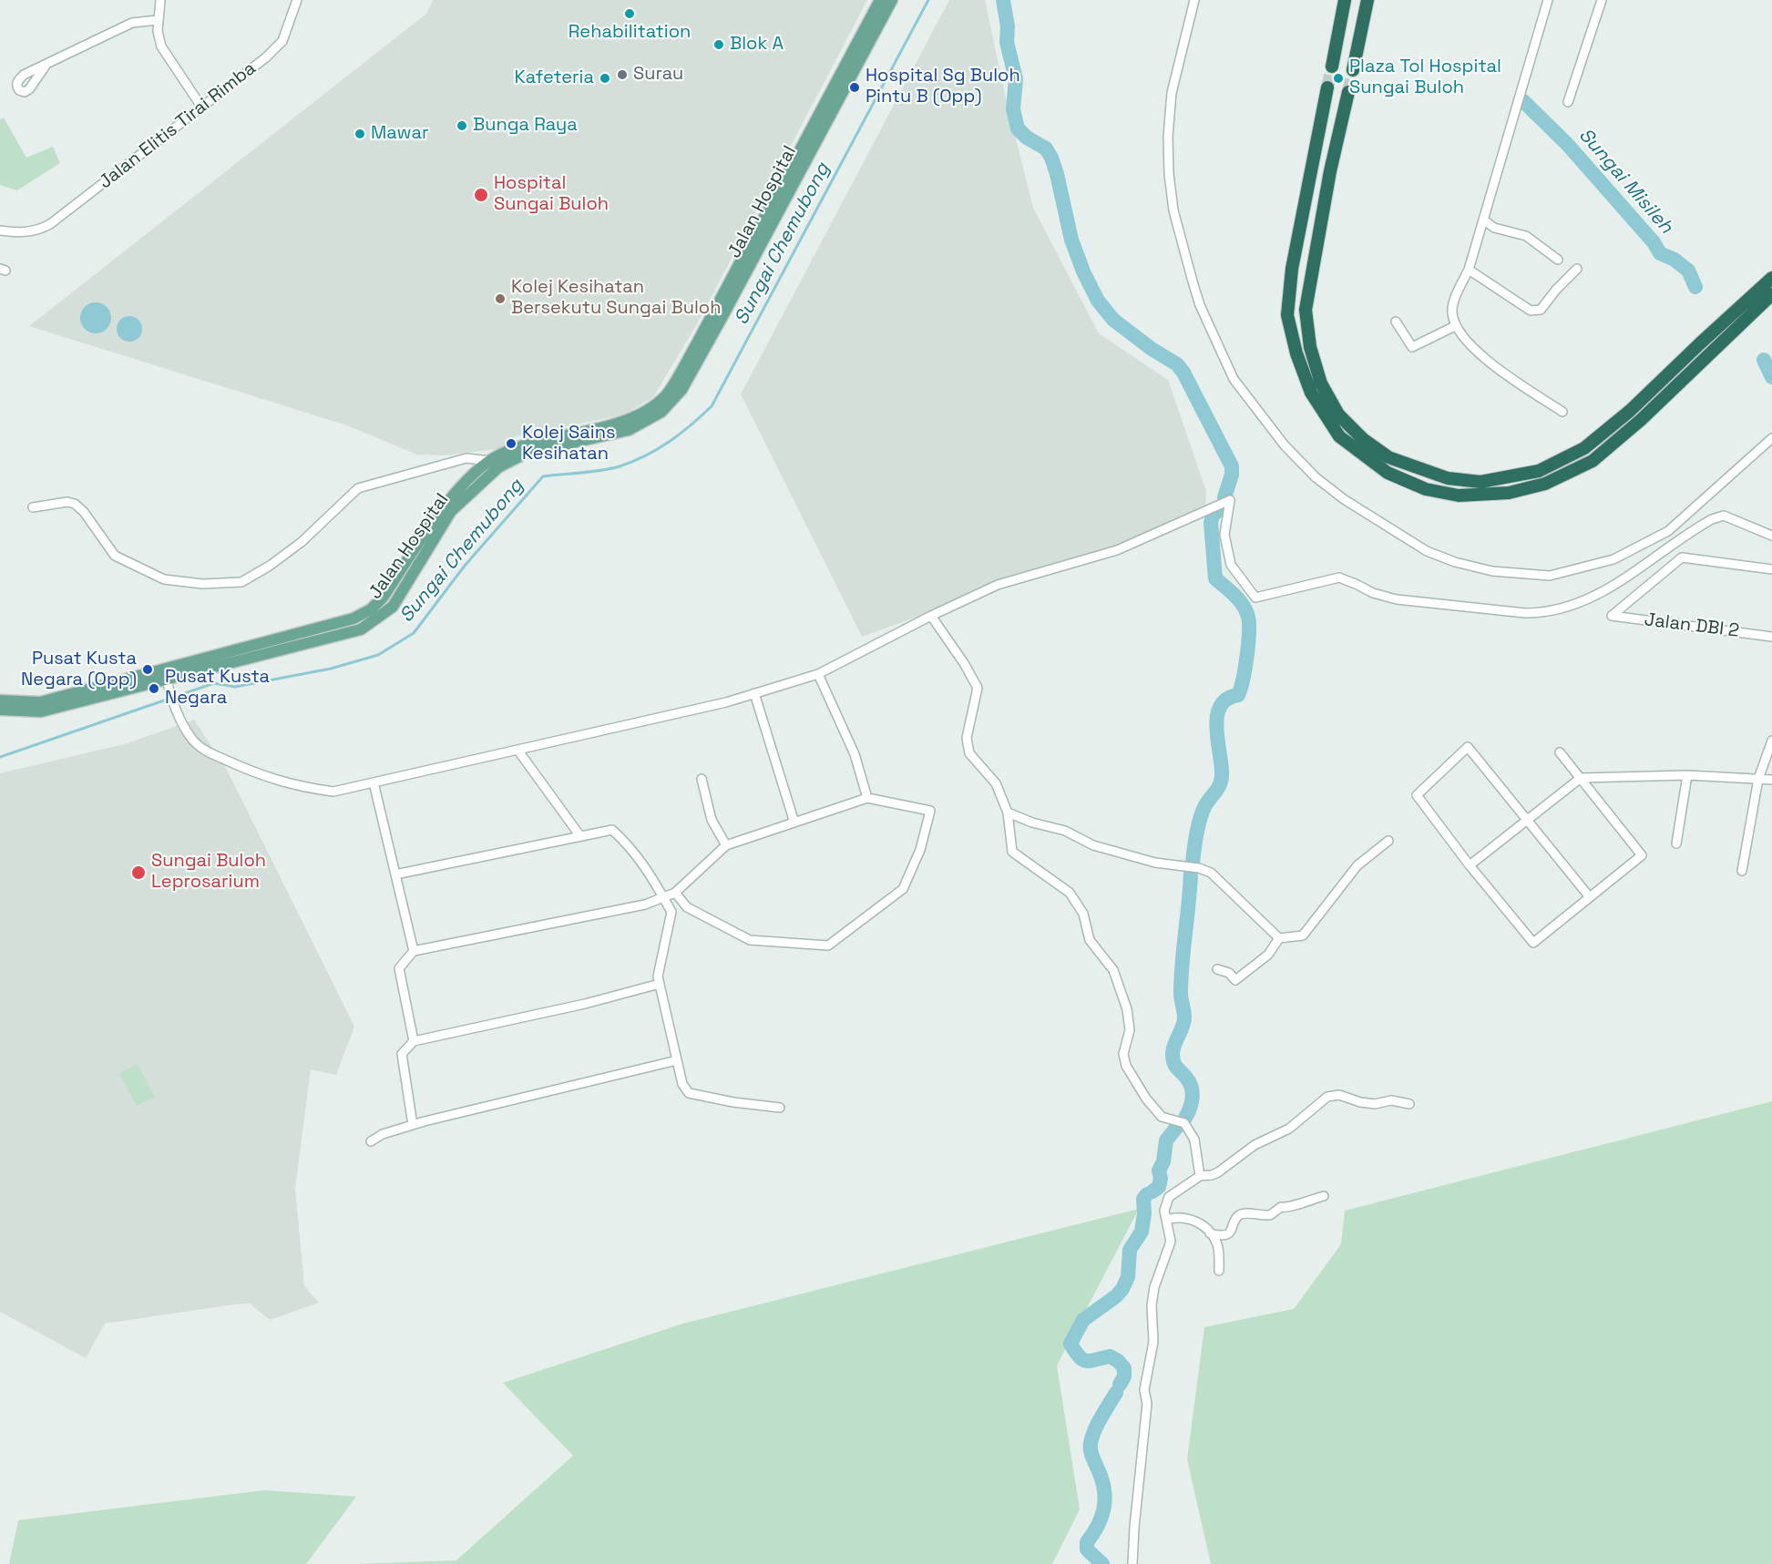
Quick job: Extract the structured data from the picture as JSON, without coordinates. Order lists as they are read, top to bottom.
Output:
{
  "streets": {
    "main road": ["Jalan Hospital"],
    "street": ["Jalan Elitis Tirai Rimba", "Jalan DBI 2"]
  },
  "water": ["Sungai Misileh", "Sungai Chemubong"],
  "places": [
    "Rehabilitation",
    "Blok A",
    "Surau",
    "Kafeteria",
    "Plaza Tol Hospital Sungai Buloh",
    "Hospital Sg Buloh Pintu B (Opp)",
    "Bunga Raya",
    "Mawar",
    "Hospital Sungai Buloh",
    "Kolej Kesihatan Bersekutu Sungai Buloh",
    "Kolej Sains Kesihatan",
    "Pusat Kusta Negara (Opp)",
    "Pusat Kusta Negara",
    "Sungai Buloh Leprosarium"
  ]
}
